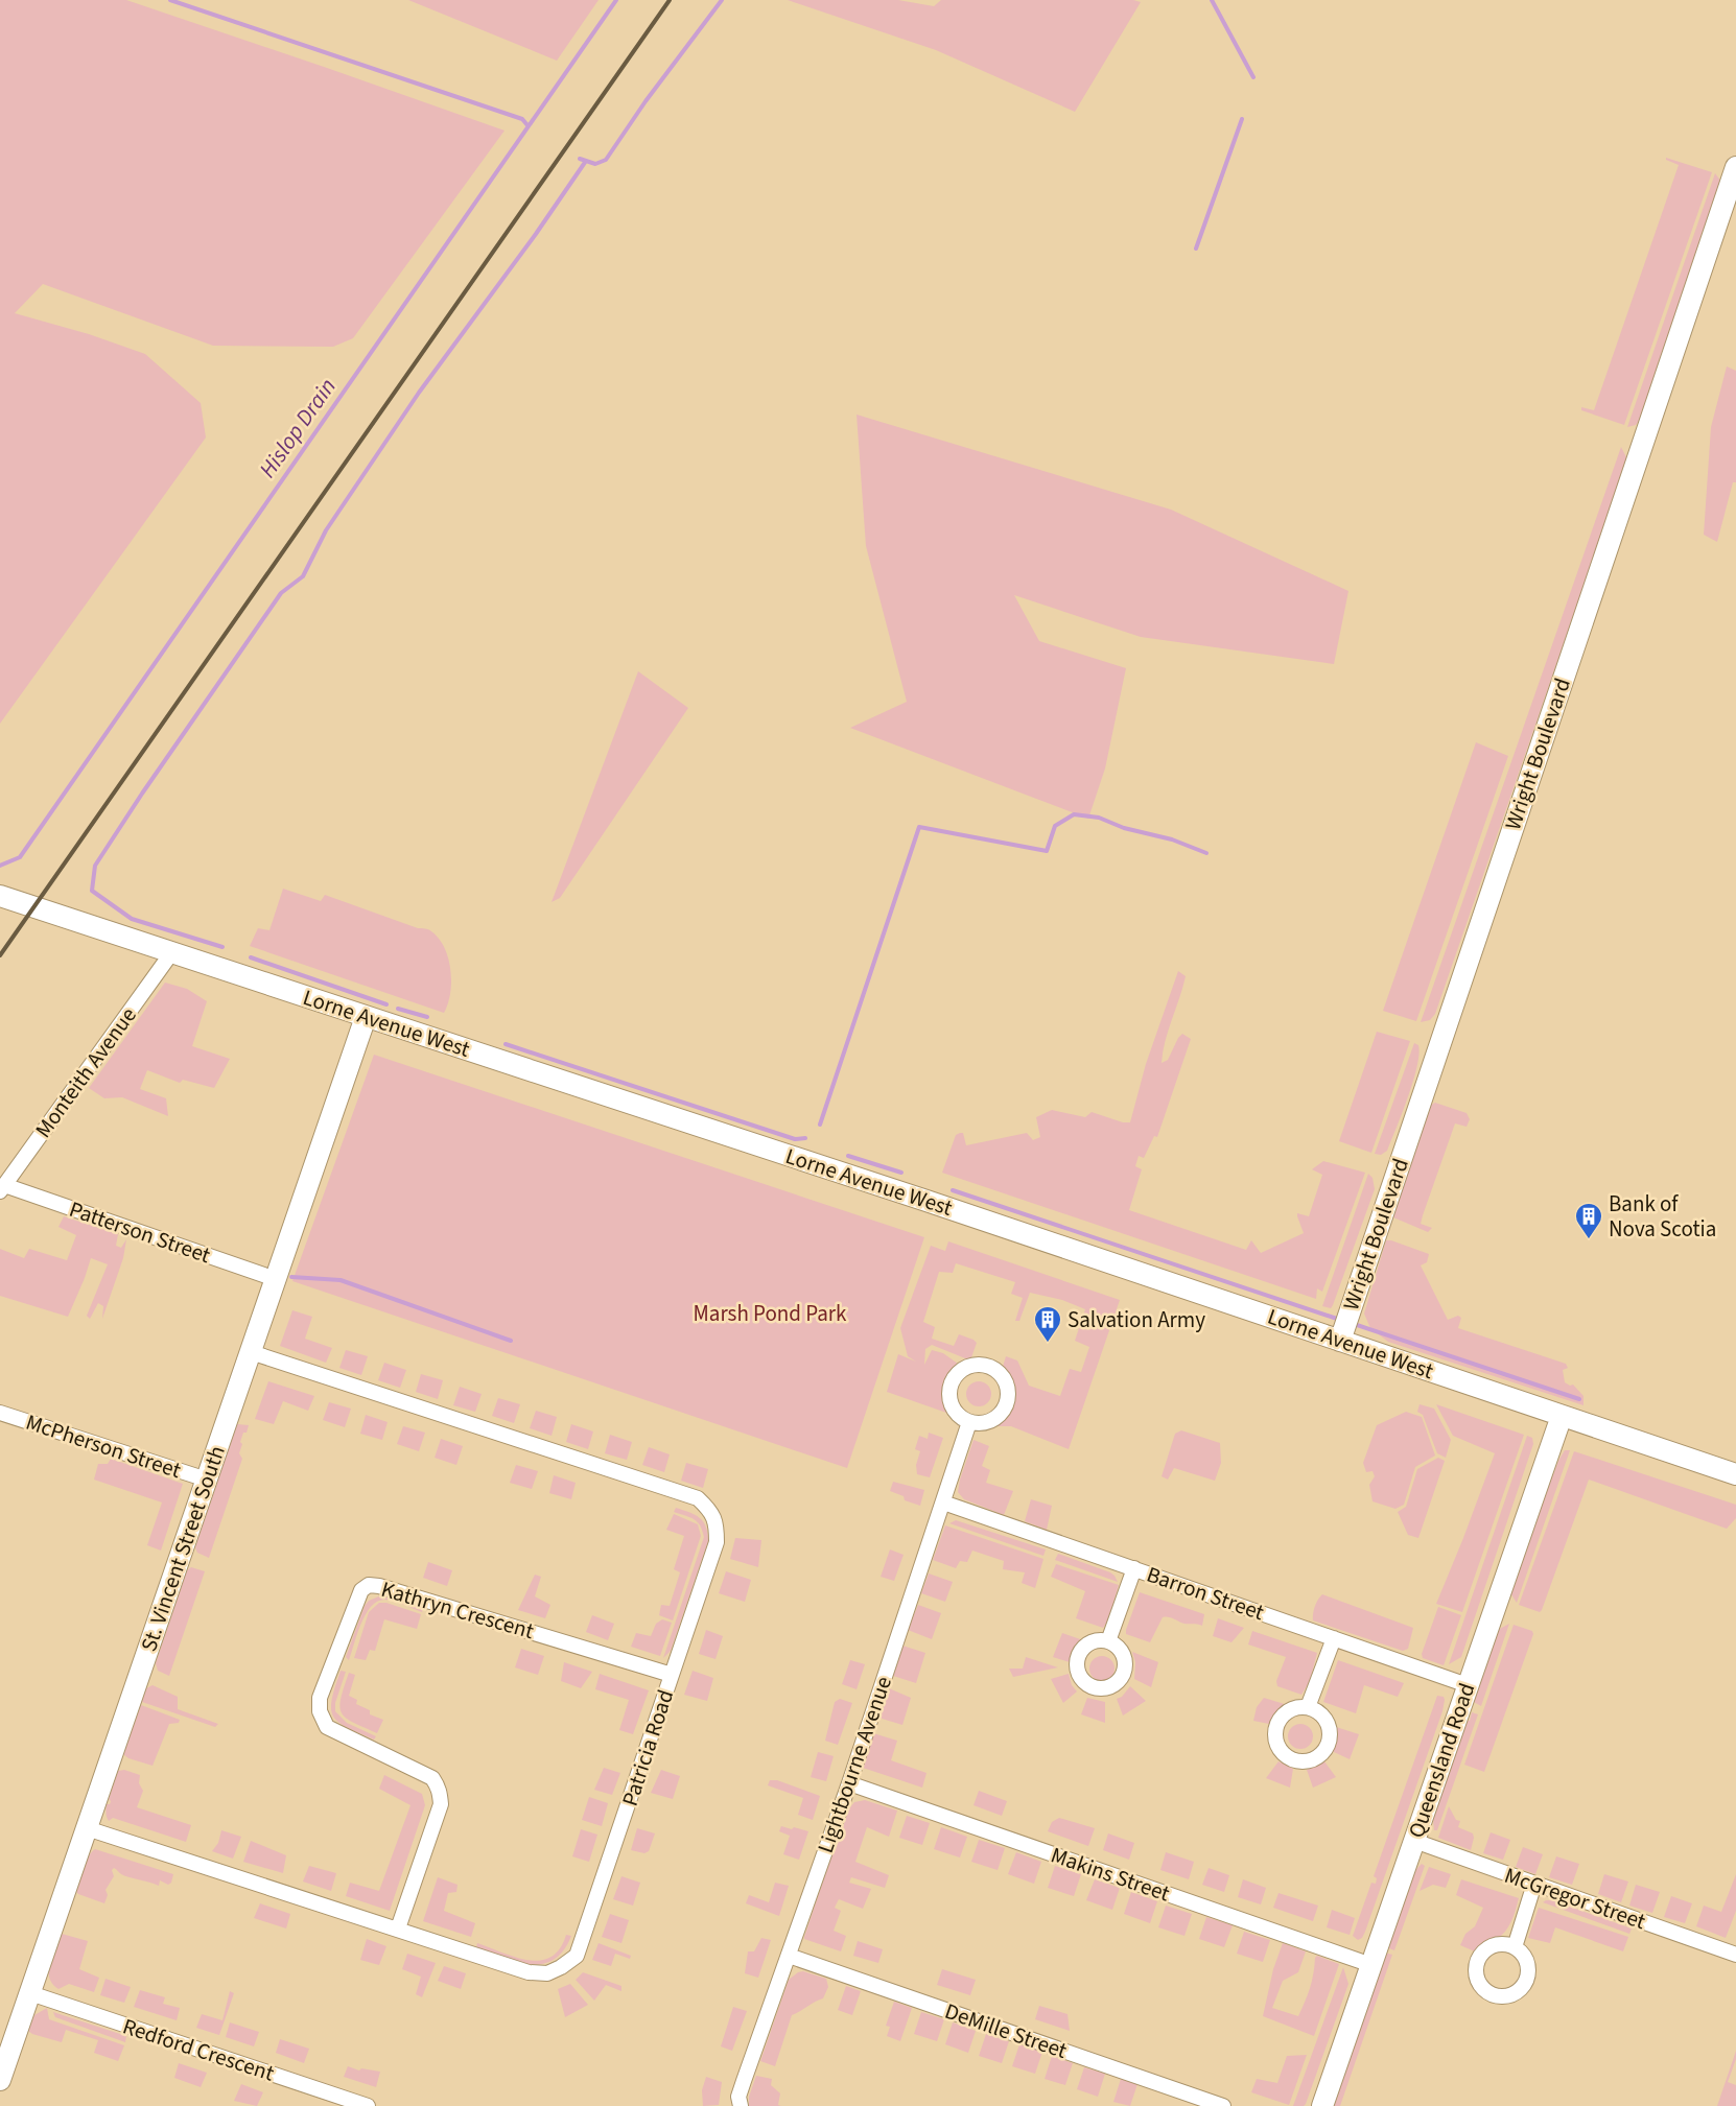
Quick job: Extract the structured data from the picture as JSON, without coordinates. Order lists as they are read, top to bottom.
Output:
{
  "streets": {
    "street": [
      "Wright Boulevard",
      "Lorne Avenue West",
      "Monteith Avenue",
      "Patterson Street",
      "McPherson Street",
      "St. Vincent Street South",
      "Barron Street",
      "Kathryn Crescent",
      "Patricia Road",
      "Queensland Road",
      "Lightbourne Avenue",
      "Makins Street",
      "McGregor Street",
      "DeMille Street",
      "Redford Crescent"
    ]
  },
  "crossings": [
    ["Wright Boulevard", "Lorne Avenue West"],
    ["Lorne Avenue West", "Monteith Avenue"],
    ["Lorne Avenue West", "St. Vincent Street South"],
    ["Lorne Avenue West", "Queensland Road"],
    ["Monteith Avenue", "Patterson Street"],
    ["Patterson Street", "St. Vincent Street South"],
    ["McPherson Street", "St. Vincent Street South"],
    ["St. Vincent Street South", "Patricia Road"],
    ["St. Vincent Street South", "Redford Crescent"],
    ["Barron Street", "Queensland Road"],
    ["Barron Street", "Lightbourne Avenue"],
    ["Kathryn Crescent", "Patricia Road"],
    ["Queensland Road", "Makins Street"],
    ["Queensland Road", "McGregor Street"],
    ["Lightbourne Avenue", "Makins Street"],
    ["Lightbourne Avenue", "DeMille Street"]
  ],
  "water": ["Hislop Drain"],
  "parks": ["Marsh Pond Park"],
  "places": {
    "building": ["Bank of Nova Scotia", "Salvation Army"]
  }
}
